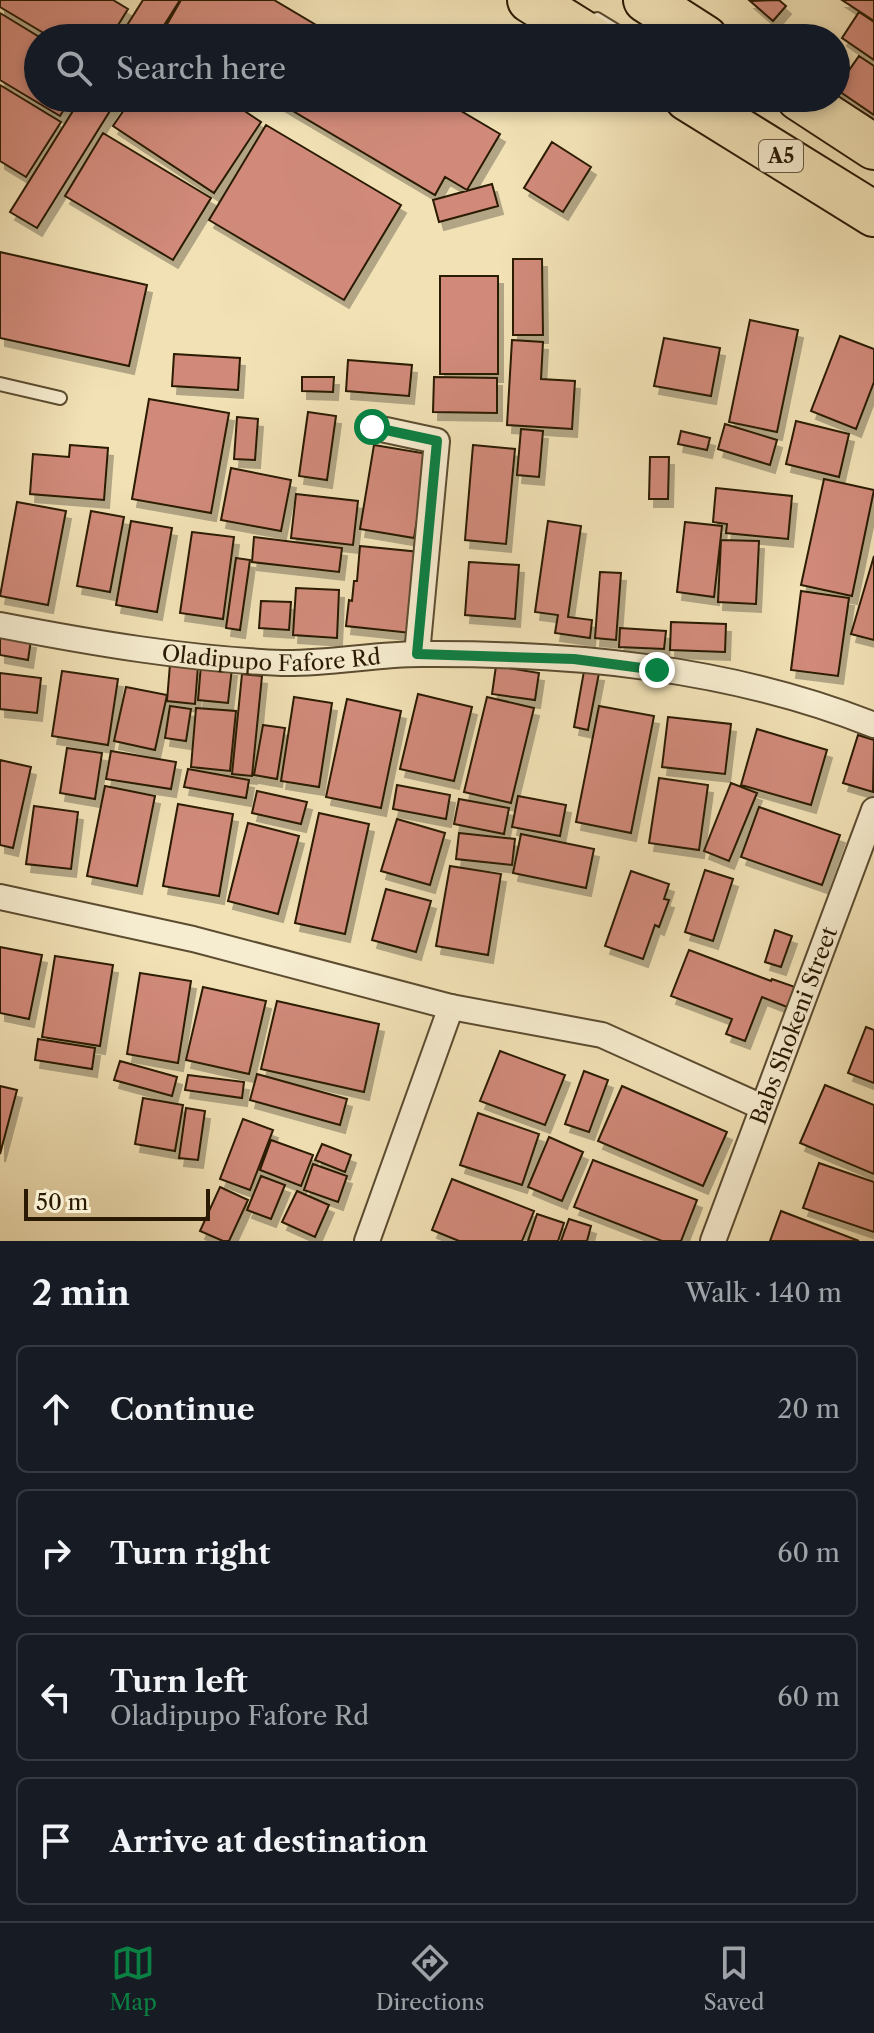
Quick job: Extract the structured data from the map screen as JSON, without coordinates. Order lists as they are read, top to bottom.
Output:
{
  "streets": {
    "highway": ["A5"],
    "street": ["Oladipupo Fafore Rd", "Babs Shokeni Street"]
  },
  "scale_bar": "50 m",
  "page": {
    "search": "Search here",
    "scale": "50 m",
    "heading": ["2 min", "Walk · 140 m"],
    "list": [
      ["Continue", "20 m"],
      ["Turn right", "60 m"],
      ["Turn left", "Oladipupo Fafore Rd", "60 m"],
      "Arrive at destination"
    ],
    "nav": ["Map", "Directions", "Saved"]
  }
}
